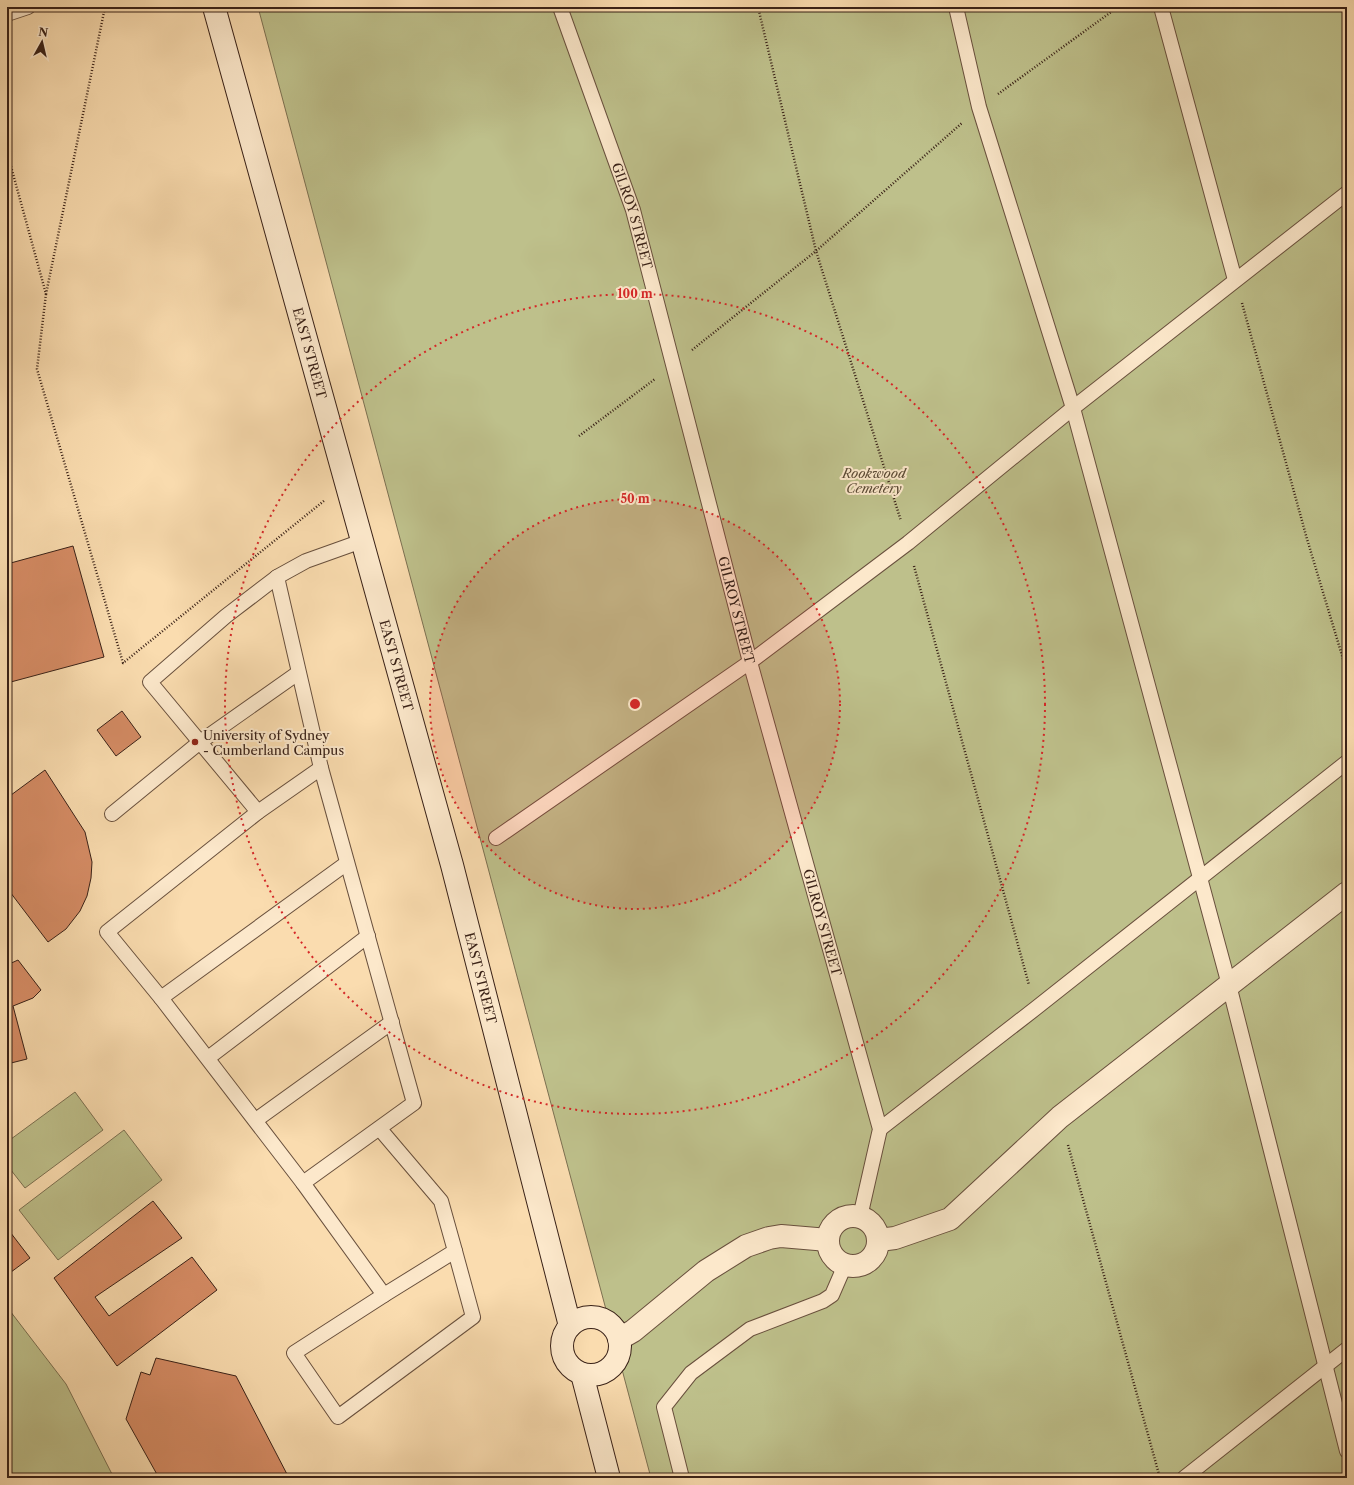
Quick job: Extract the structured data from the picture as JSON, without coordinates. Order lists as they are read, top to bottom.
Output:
{
  "streets": {
    "main road": ["EAST STREET"],
    "lane": ["GILROY STREET"]
  },
  "parks": ["Rookwood Cemetery"],
  "places": ["University of Sydney - Cumberland Campus"],
  "north": "top",
  "rings": ["100 m", "50 m"]
}
